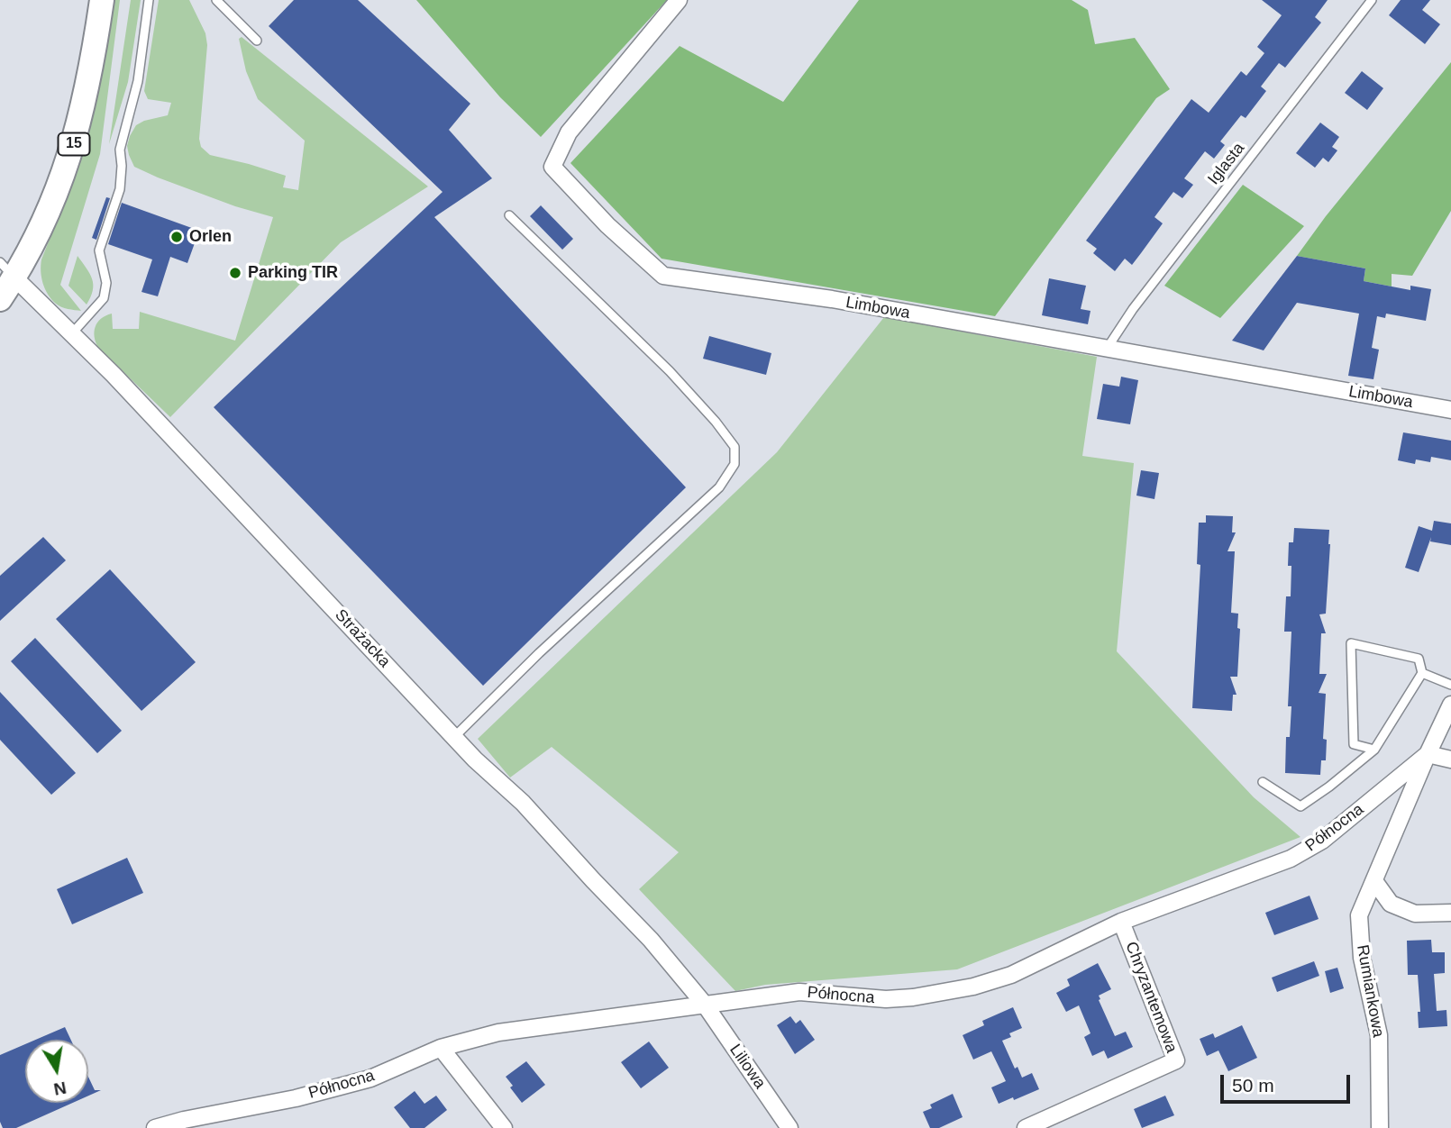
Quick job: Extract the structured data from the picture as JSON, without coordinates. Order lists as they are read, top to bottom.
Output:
{
  "streets": {
    "main road": ["15"],
    "street": [
      "Limbowa",
      "Strażacka",
      "Północna",
      "Rumiankowa",
      "Chryzantemowa",
      "Liliowa"
    ],
    "lane": ["Iglasta"]
  },
  "crossings": [
    ["15", "Strażacka"],
    ["Iglasta", "Limbowa"],
    ["Strażacka", "Północna"],
    ["Strażacka", "Liliowa"],
    ["Północna", "Rumiankowa"],
    ["Północna", "Chryzantemowa"],
    ["Północna", "Liliowa"]
  ],
  "places": ["Orlen", "Parking TIR"],
  "scale_bar": "50 m",
  "north": "bottom"
}
